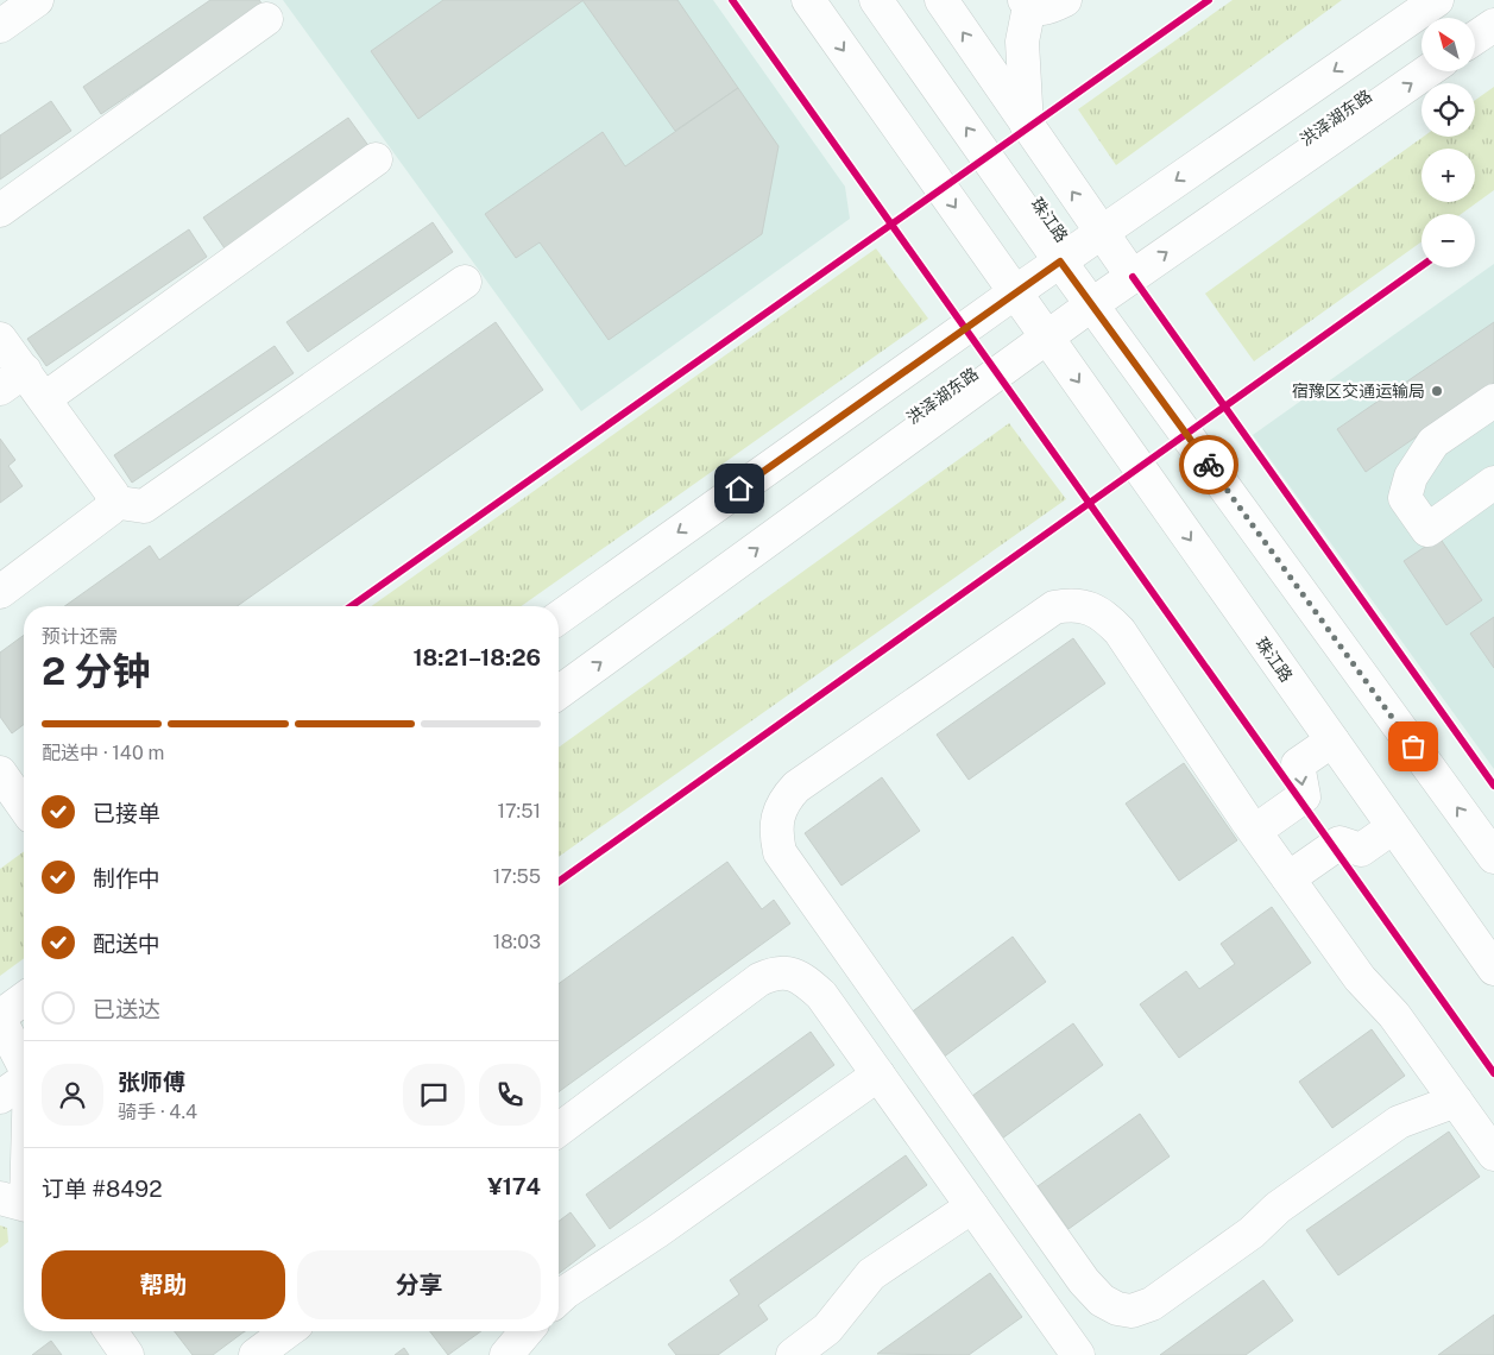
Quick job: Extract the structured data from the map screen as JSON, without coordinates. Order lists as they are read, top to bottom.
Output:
{
  "streets": {
    "main road": ["洪泽湖东路", "珠江路"]
  },
  "crossings": [
    ["洪泽湖东路", "珠江路"]
  ],
  "places": ["宿豫区交通运输局"],
  "north": "top left",
  "page": {
    "map_buttons": ["+", "−"],
    "heading": ["2 分钟", "预计还需", "18:21–18:26"],
    "panel": [
      "张师傅",
      "骑手 · 4.4",
      "订单 #8492",
      "¥174"
    ],
    "bar": "配送中 · 140 m",
    "list": [
      ["已接单", "17:51"],
      ["制作中", "17:55"],
      ["配送中", "18:03"],
      "已送达"
    ],
    "buttons": ["帮助", "分享"]
  }
}
